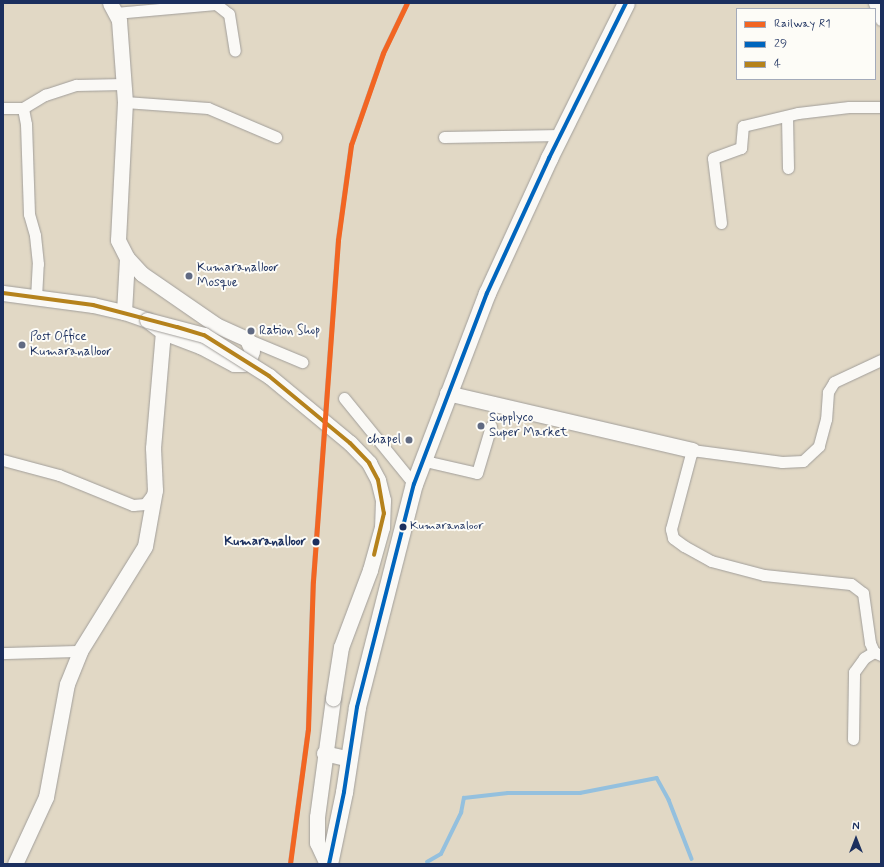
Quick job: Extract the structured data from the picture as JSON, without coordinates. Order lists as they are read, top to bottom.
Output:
{
  "places": [
    "Kumaranalloor Mosque",
    "Ration Shop",
    "Post Office Kumaranalloor",
    "Supplyco Super Market",
    "chapel",
    "Kumaranaloor",
    "Kumaranalloor"
  ],
  "lines": ["rail line R1", "transit line 29", "transit line 4"],
  "legend": ["Railway R1", "29", "4"],
  "north": "top"
}
